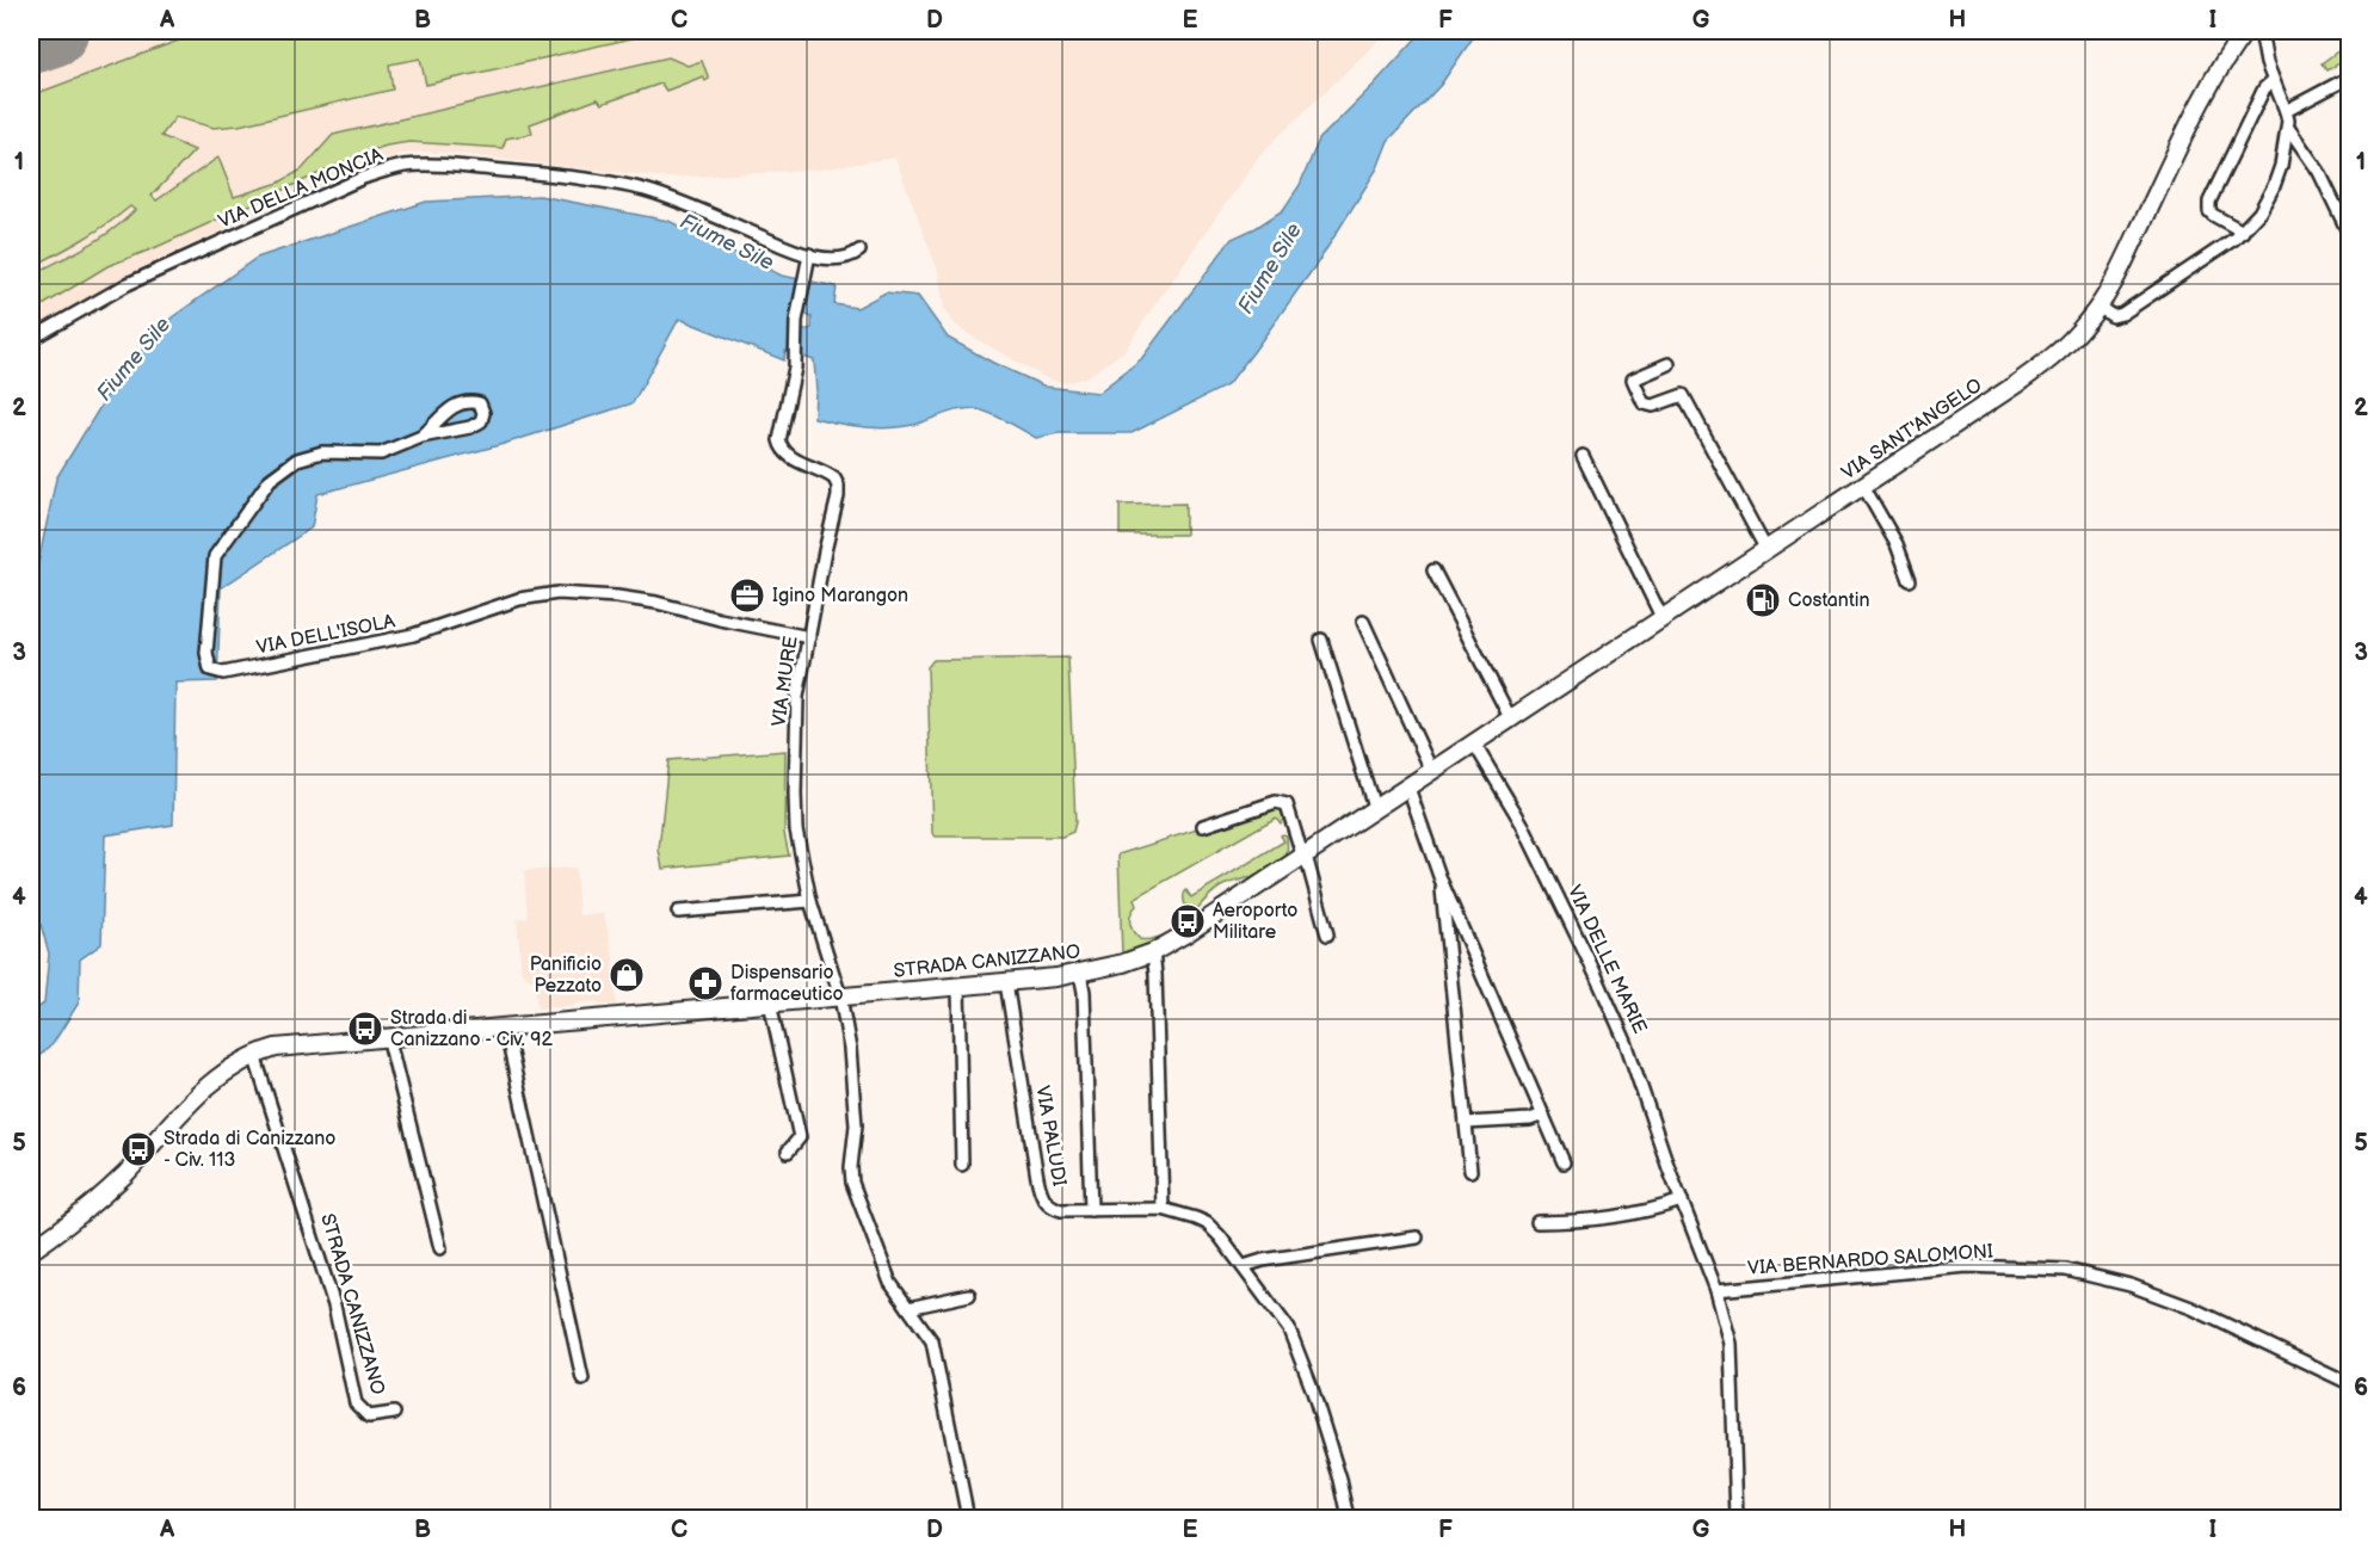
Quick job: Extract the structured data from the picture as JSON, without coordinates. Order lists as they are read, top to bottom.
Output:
{
  "streets": {
    "street": [
      "VIA DELLA MONCIA",
      "VIA SANT'ANGELO",
      "VIA DELL'ISOLA",
      "VIA MURE",
      "VIA DELLE MARIE",
      "STRADA CANIZZANO",
      "VIA PALUDI",
      "VIA BERNARDO SALOMONI"
    ]
  },
  "crossings": [
    ["VIA DELLA MONCIA", "VIA MURE"],
    ["VIA SANT'ANGELO", "VIA DELLE MARIE"],
    ["VIA SANT'ANGELO", "STRADA CANIZZANO"],
    ["VIA DELL'ISOLA", "VIA MURE"],
    ["VIA MURE", "STRADA CANIZZANO"],
    ["VIA DELLE MARIE", "STRADA CANIZZANO"],
    ["VIA DELLE MARIE", "VIA BERNARDO SALOMONI"],
    ["STRADA CANIZZANO", "VIA PALUDI"]
  ],
  "water": ["Fiume Sile"],
  "places": {
    "office": ["Igino Marangon"],
    "fuel station": ["Costantin"],
    "bus stop": ["Aeroporto Militare", "Strada di Canizzano - Civ. 92", "Strada di Canizzano - Civ. 113"],
    "shop": ["Panificio Pezzato"],
    "pharmacy": ["Dispensario farmaceutico"]
  },
  "grid": {
    "columns": [
      "A",
      "B",
      "C",
      "D",
      "E",
      "F",
      "G",
      "H",
      "I"
    ],
    "rows": [
      "1",
      "2",
      "3",
      "4",
      "5",
      "6"
    ]
  }
}
